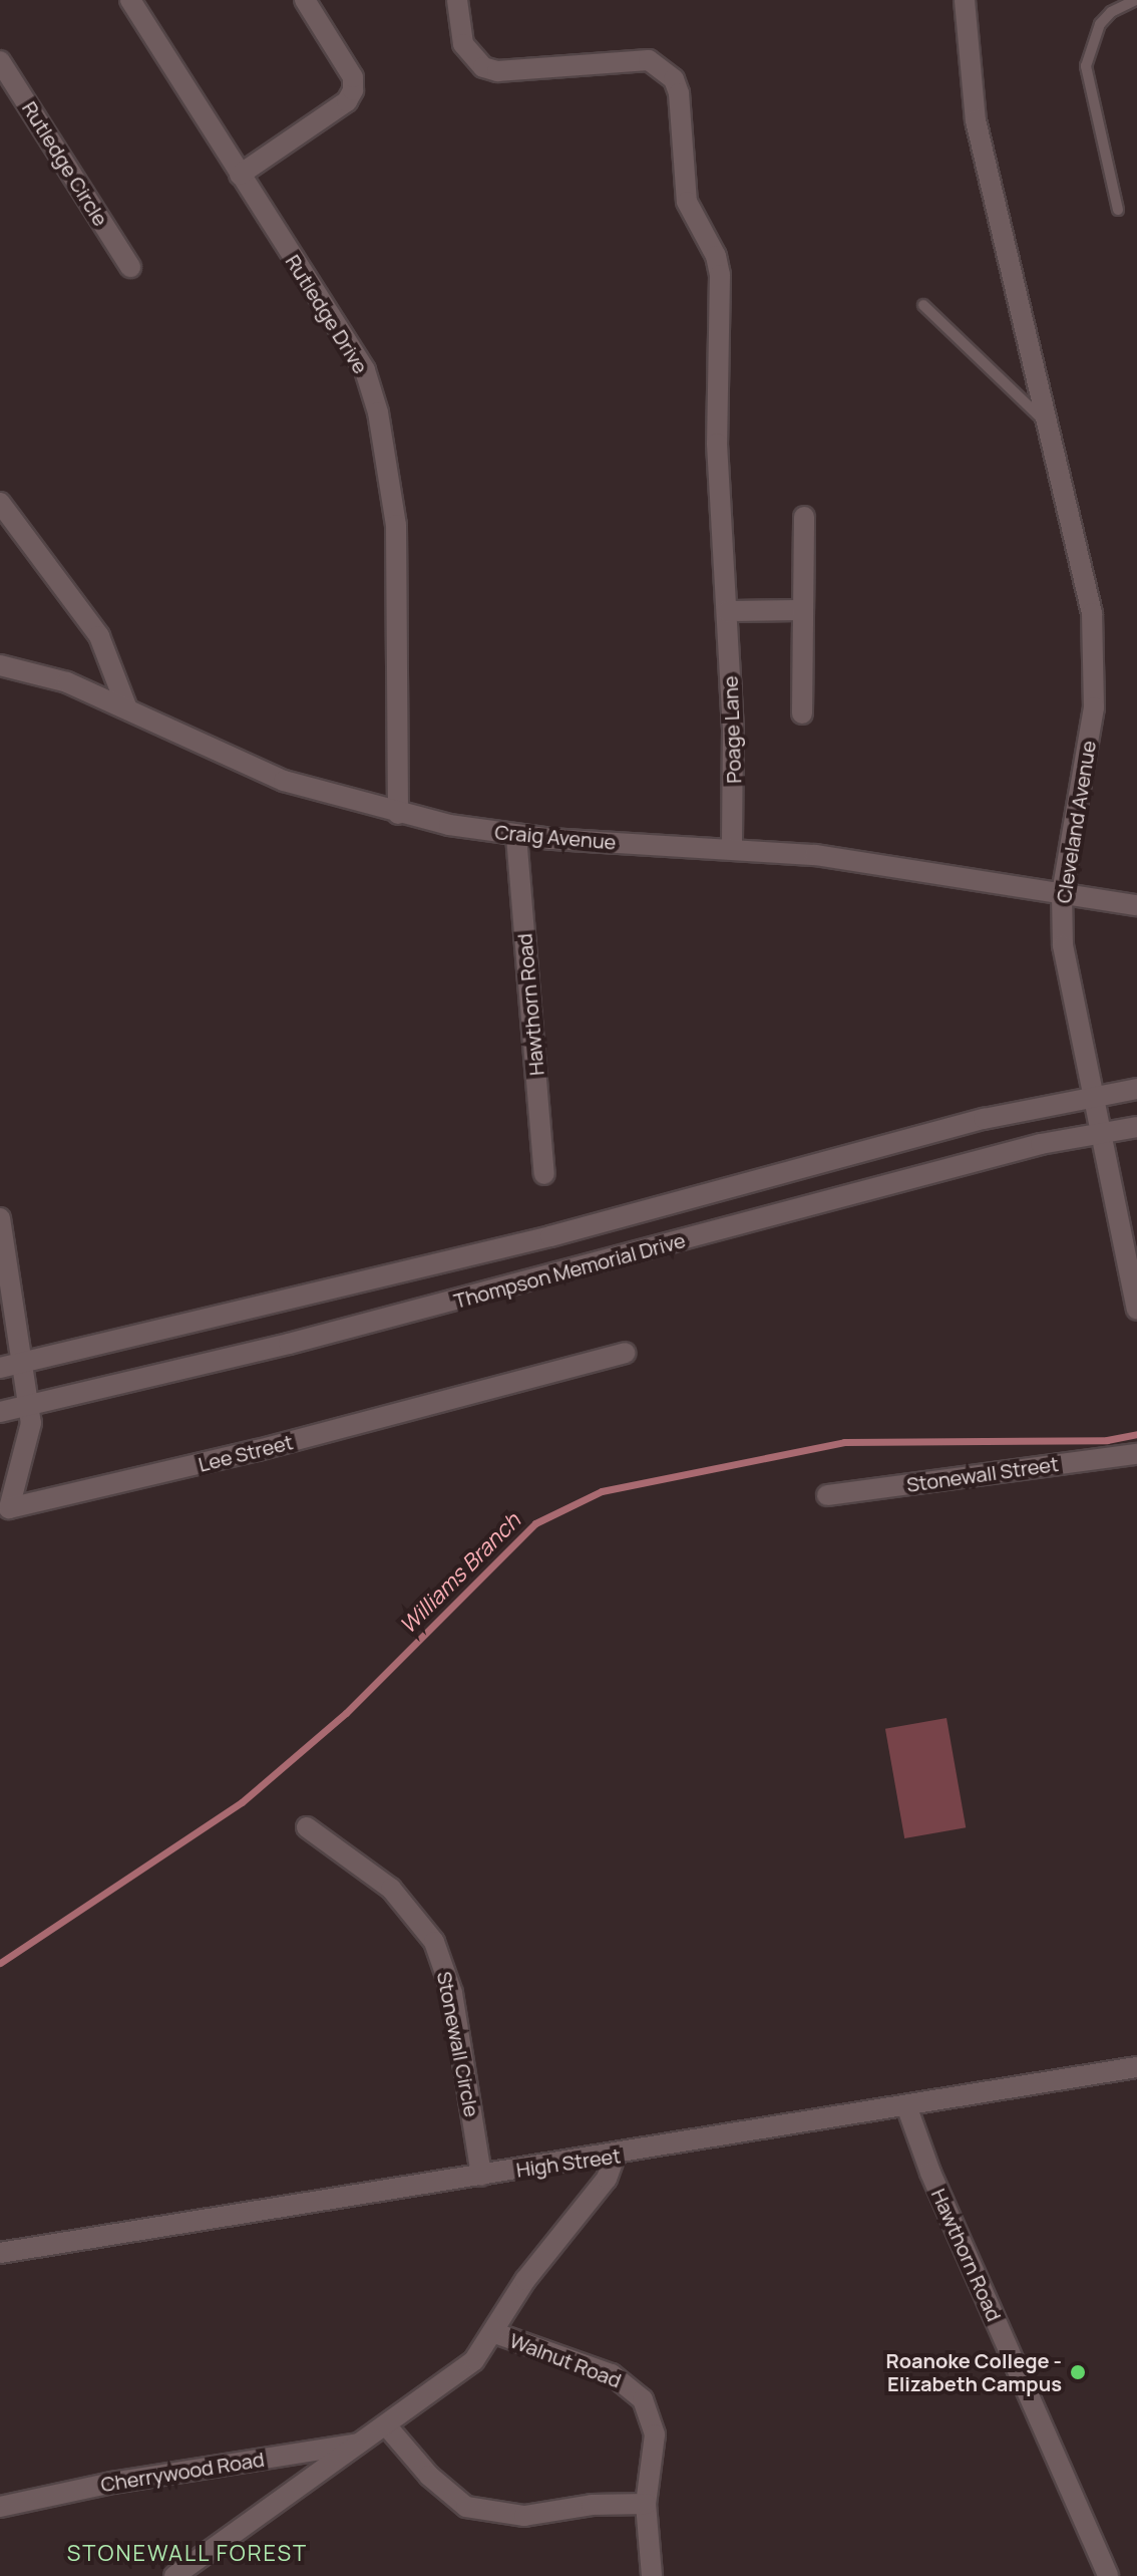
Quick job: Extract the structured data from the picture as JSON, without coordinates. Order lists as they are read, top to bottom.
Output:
{
  "streets": {
    "street": [
      "Rutledge Circle",
      "Rutledge Drive",
      "Poage Lane",
      "Cleveland Avenue",
      "Craig Avenue",
      "Hawthorn Road",
      "Thompson Memorial Drive",
      "Lee Street",
      "Stonewall Street",
      "Stonewall Circle",
      "High Street",
      "Walnut Road",
      "Cherrywood Road"
    ]
  },
  "crossings": [
    ["Rutledge Drive", "Craig Avenue"],
    ["Poage Lane", "Craig Avenue"],
    ["Cleveland Avenue", "Craig Avenue"],
    ["Cleveland Avenue", "Thompson Memorial Drive"],
    ["Craig Avenue", "Hawthorn Road"],
    ["Hawthorn Road", "High Street"],
    ["Thompson Memorial Drive", "Lee Street"],
    ["Stonewall Circle", "High Street"],
    ["High Street", "Cherrywood Road"],
    ["Walnut Road", "Cherrywood Road"]
  ],
  "districts": ["STONEWALL FOREST"],
  "water": ["Williams Branch"],
  "places": ["Roanoke College - Elizabeth Campus"]
}
